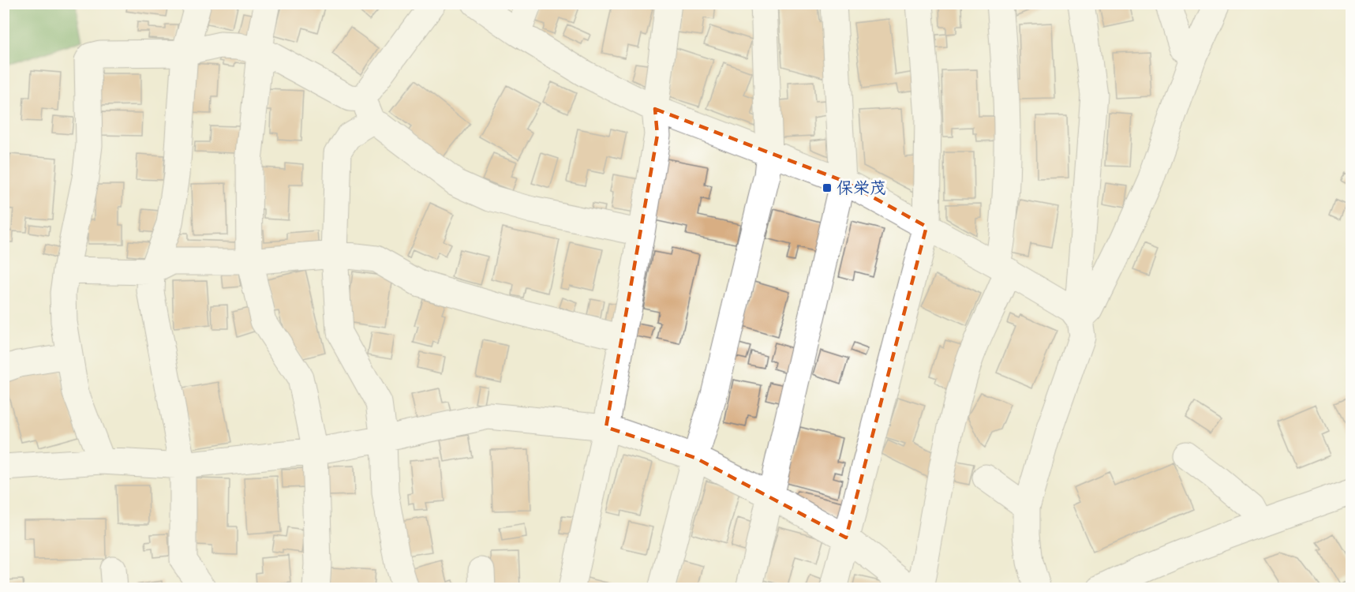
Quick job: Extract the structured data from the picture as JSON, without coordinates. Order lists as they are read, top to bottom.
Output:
{
  "places": {
    "transit": ["保栄茂"]
  }
}
